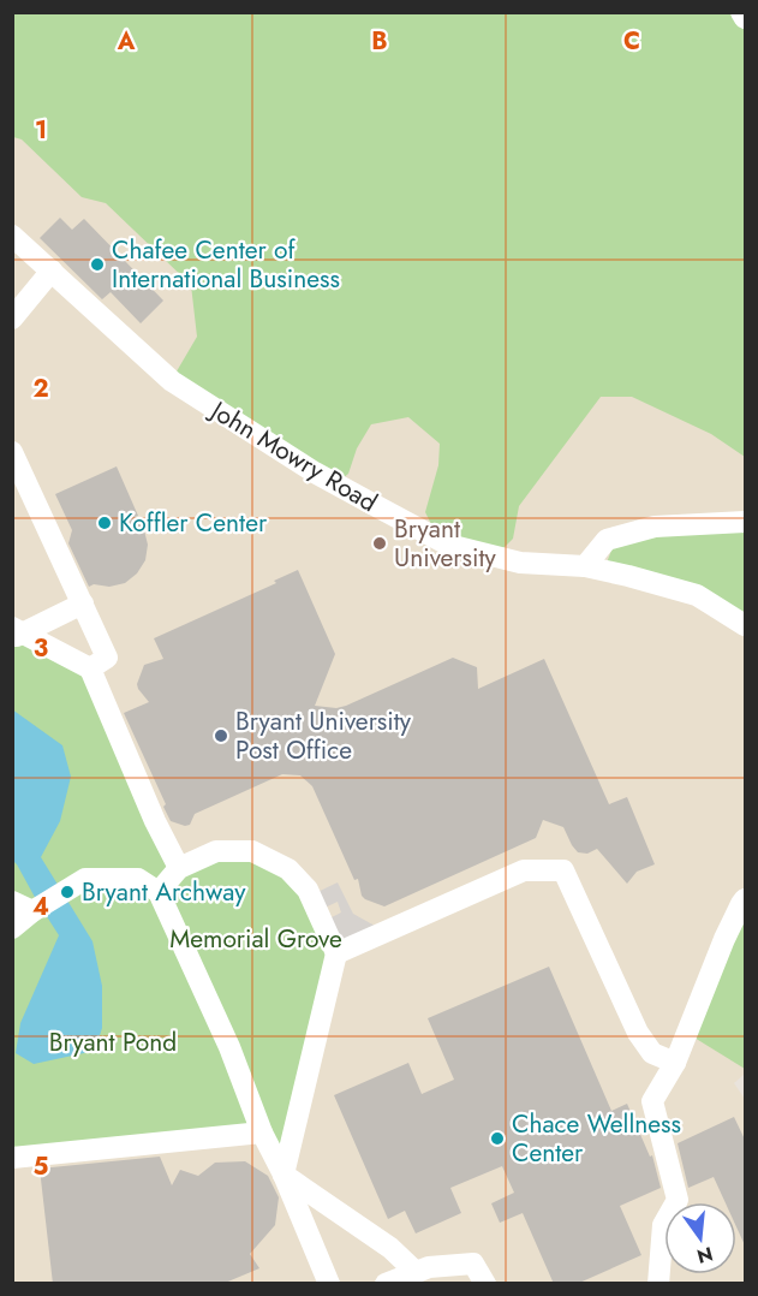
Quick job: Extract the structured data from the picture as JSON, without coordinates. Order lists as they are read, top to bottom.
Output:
{
  "streets": {
    "street": ["John Mowry Road"]
  },
  "parks": ["Memorial Grove", "Bryant Pond"],
  "places": [
    "Chafee Center of International Business",
    "Koffler Center",
    "Bryant University",
    "Bryant University Post Office",
    "Bryant Archway",
    "Chace Wellness Center"
  ],
  "north": "bottom",
  "grid": {
    "columns": ["A", "B", "C"],
    "rows": [
      "1",
      "2",
      "3",
      "4",
      "5"
    ]
  }
}
